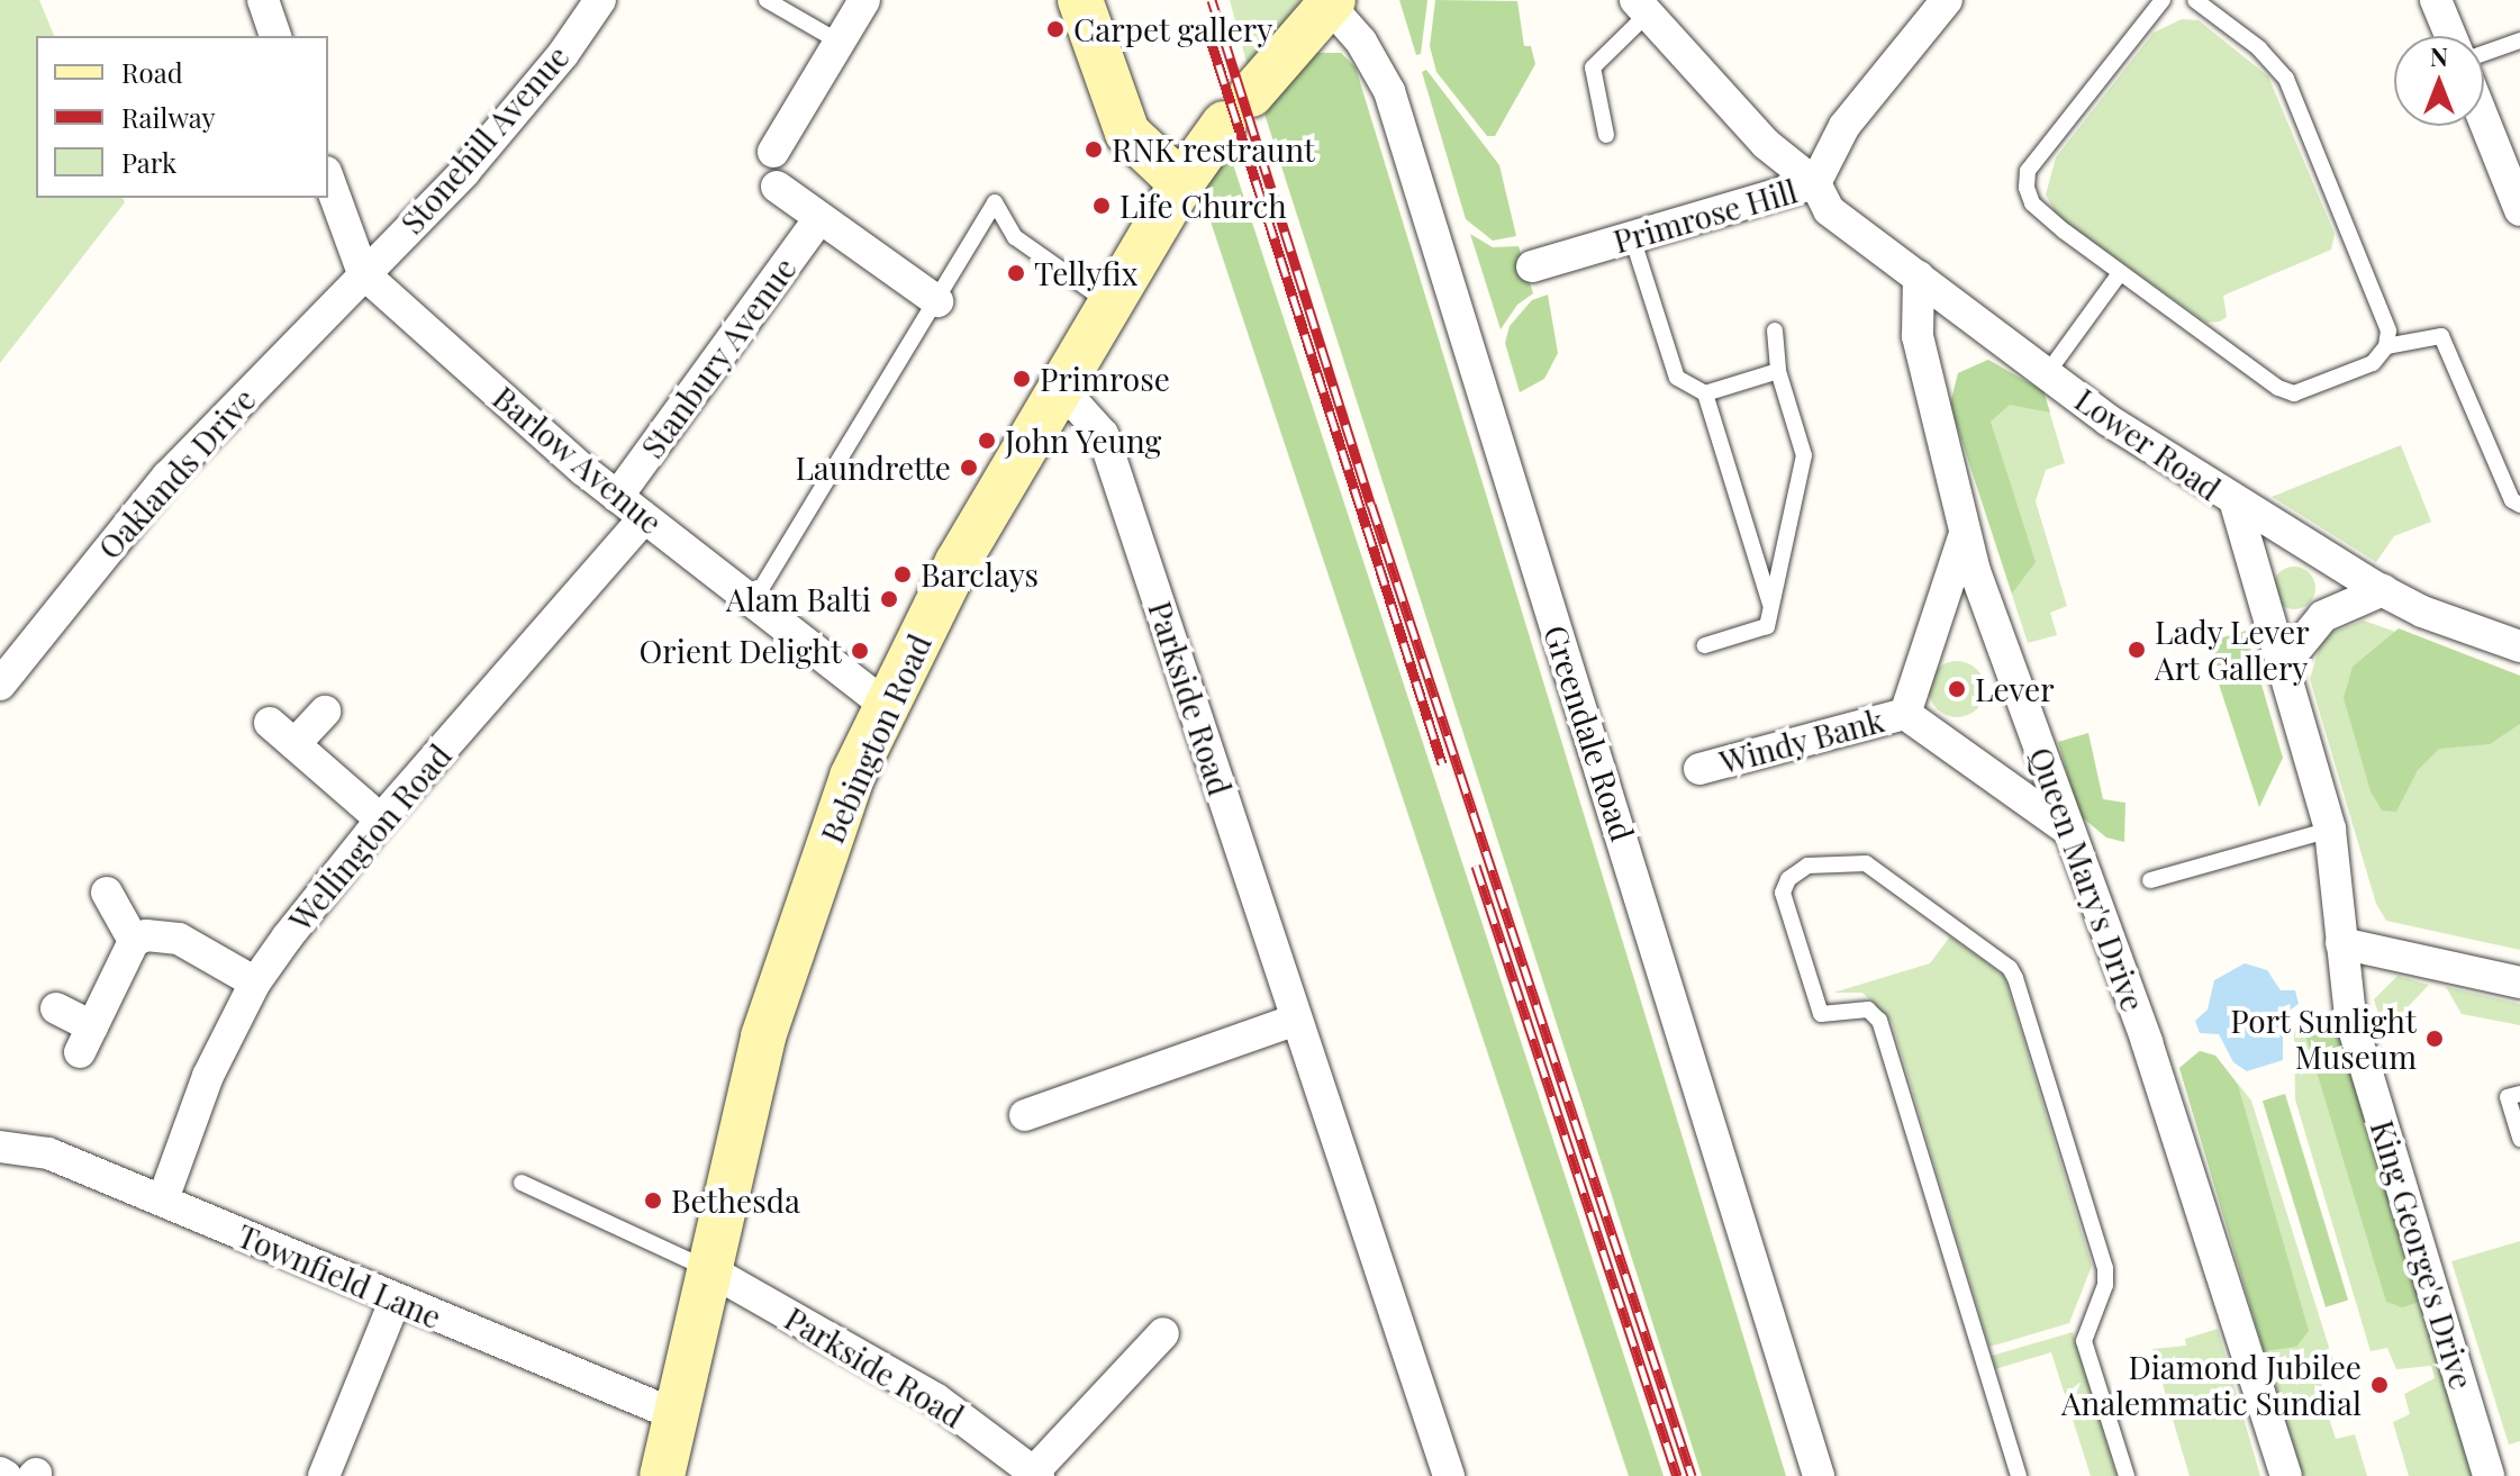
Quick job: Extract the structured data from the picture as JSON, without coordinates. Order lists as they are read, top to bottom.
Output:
{
  "streets": {
    "main road": ["Bebington Road"],
    "street": [
      "Stonehill Avenue",
      "Primrose Hill",
      "Stanbury Avenue",
      "Lower Road",
      "Barlow Avenue",
      "Oaklands Drive",
      "Parkside Road",
      "Greendale Road",
      "Windy Bank",
      "Wellington Road",
      "Queen Mary's Drive",
      "King George's Drive",
      "Townfield Lane"
    ]
  },
  "crossings": [
    ["Stonehill Avenue", "Barlow Avenue"],
    ["Stonehill Avenue", "Oaklands Drive"],
    ["Primrose Hill", "Lower Road"],
    ["Stanbury Avenue", "Barlow Avenue"],
    ["Lower Road", "Queen Mary's Drive"],
    ["Lower Road", "King George's Drive"],
    ["Barlow Avenue", "Oaklands Drive"],
    ["Barlow Avenue", "Bebington Road"],
    ["Barlow Avenue", "Wellington Road"],
    ["Parkside Road", "Bebington Road"],
    ["Greendale Road", "Bebington Road"],
    ["Bebington Road", "Townfield Lane"],
    ["Windy Bank", "Queen Mary's Drive"],
    ["Wellington Road", "Townfield Lane"]
  ],
  "places": [
    "Carpet gallery",
    "RNK restraunt",
    "Life Church",
    "Tellyfix",
    "Primrose",
    "John Yeung",
    "Laundrette",
    "Barclays",
    "Alam Balti",
    "Lady Lever Art Gallery",
    "Orient Delight",
    "Lever",
    "Port Sunlight Museum",
    "Bethesda",
    "Diamond Jubilee Analemmatic Sundial"
  ],
  "legend": ["Road", "Railway", "Park"],
  "north": "top"
}
